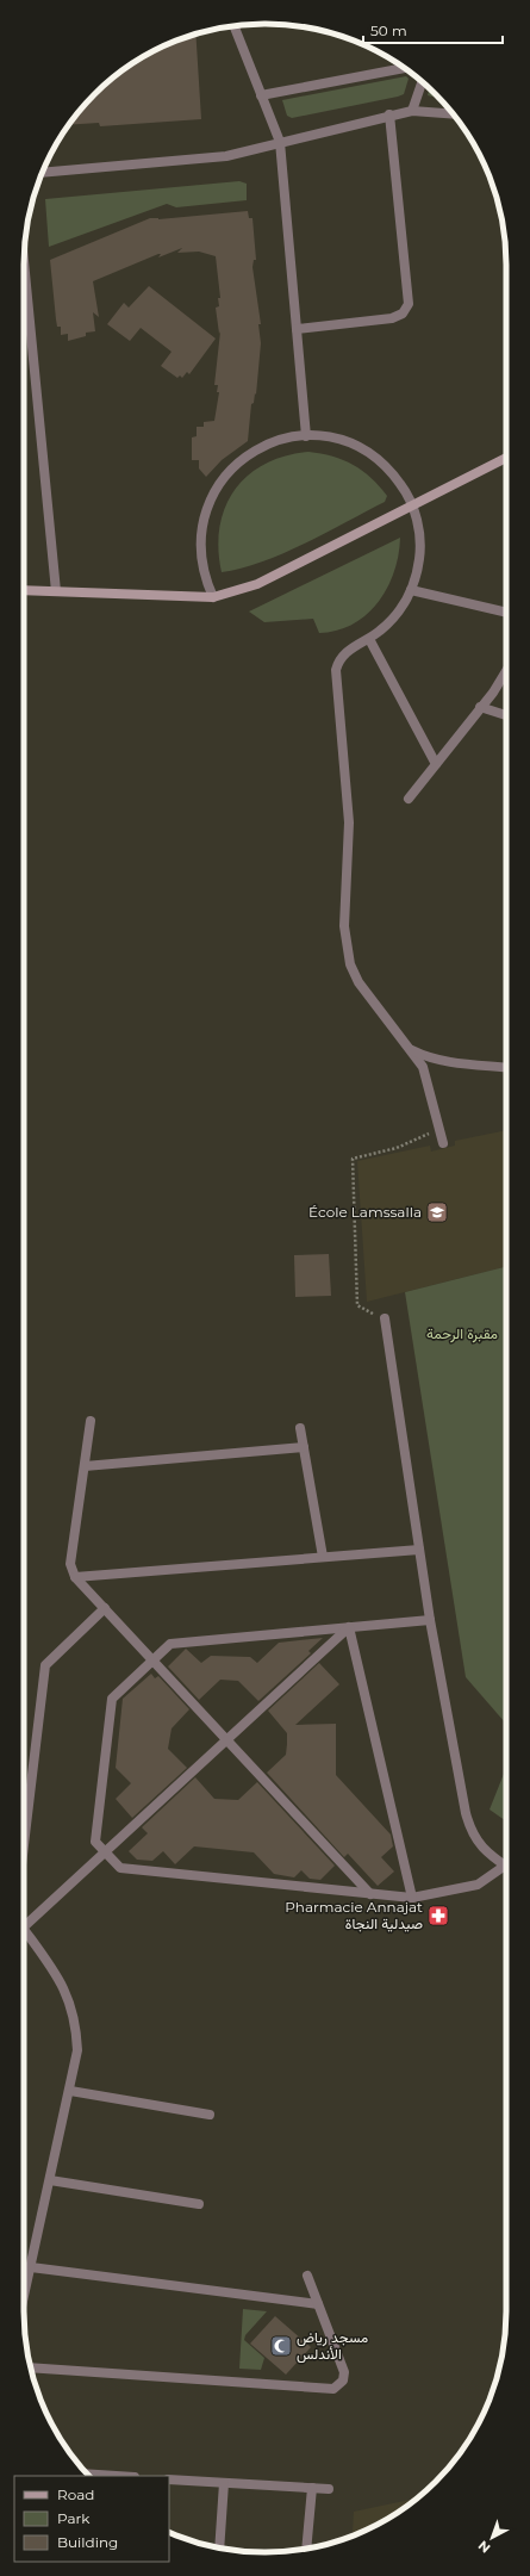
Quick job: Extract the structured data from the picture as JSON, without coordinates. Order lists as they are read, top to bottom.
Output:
{
  "parks": ["مقبرة الرحمة"],
  "places": {
    "school or university": ["École Lamssalla"],
    "pharmacy": ["Pharmacie Annajat صيدلية النجاة"],
    "mosque": ["مسجد رياض الأندلس"]
  },
  "legend": ["Road", "Park", "Building"],
  "scale_bar": "50 m",
  "north": "bottom left"
}
